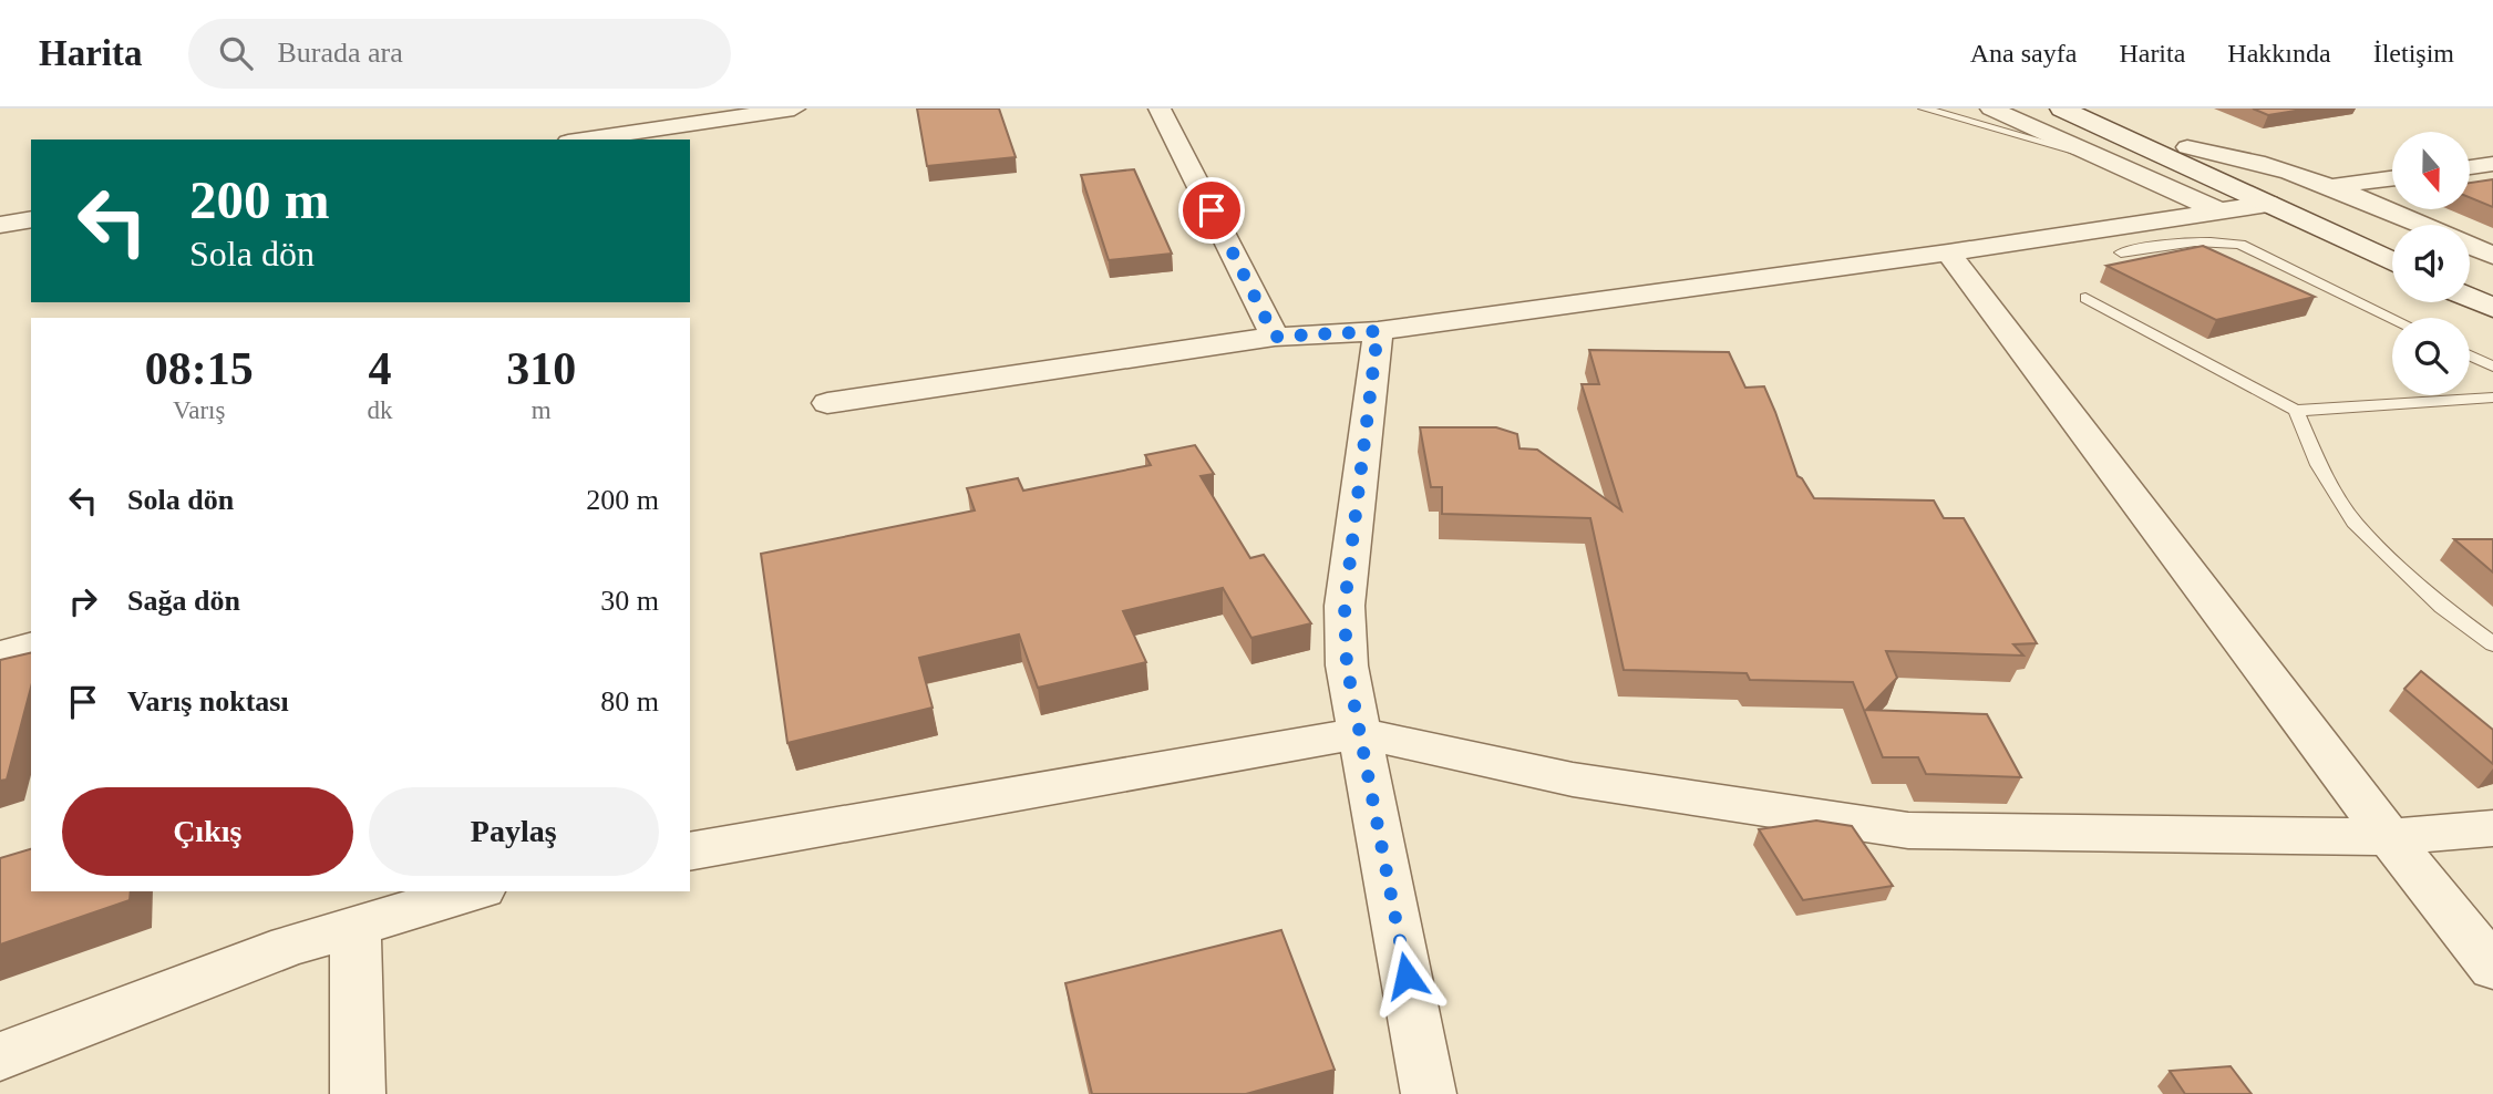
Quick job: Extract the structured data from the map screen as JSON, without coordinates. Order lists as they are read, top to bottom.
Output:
{
  "north": "bottom",
  "page": {
    "header": "Harita",
    "search": "Burada ara",
    "nav": [
      "Ana sayfa",
      "Harita",
      "Hakkında",
      "İletişim"
    ],
    "turn": ["200 m", "Sola dön"],
    "eta": [
      "08:15",
      "Varış",
      "4",
      "dk",
      "310",
      "m"
    ],
    "list": [
      {
        "name": "Sola dön",
        "value": "200 m"
      },
      {
        "name": "Sağa dön",
        "value": "30 m"
      },
      {
        "name": "Varış noktası",
        "value": "80 m"
      }
    ],
    "buttons": ["Çıkış", "Paylaş"]
  }
}
